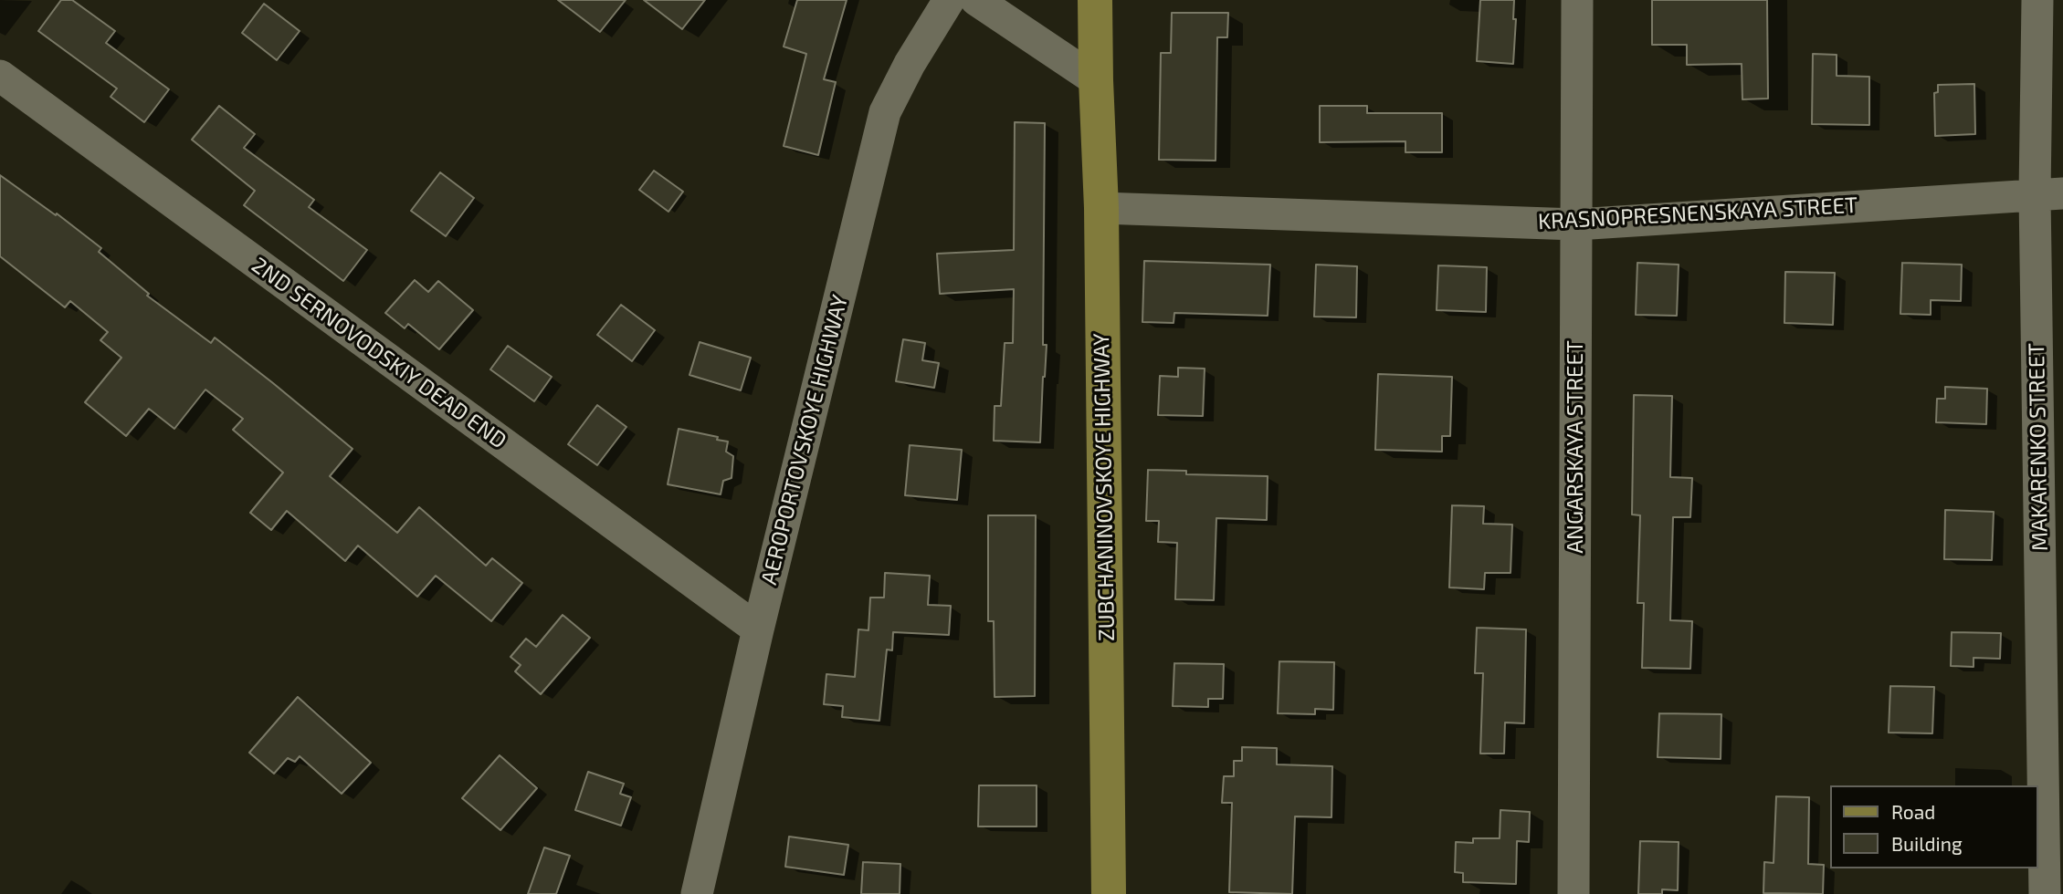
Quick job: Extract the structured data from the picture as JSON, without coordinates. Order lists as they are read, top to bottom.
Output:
{
  "streets": {
    "main road": ["ZUBCHANINOVSKOYE HIGHWAY"],
    "street": [
      "KRASNOPRESNENSKAYA STREET",
      "2ND SERNOVODSKIY DEAD END",
      "AEROPORTOVSKOYE HIGHWAY",
      "ANGARSKAYA STREET",
      "MAKARENKO STREET"
    ]
  },
  "crossings": [
    ["KRASNOPRESNENSKAYA STREET", "ANGARSKAYA STREET"],
    ["KRASNOPRESNENSKAYA STREET", "MAKARENKO STREET"],
    ["KRASNOPRESNENSKAYA STREET", "ZUBCHANINOVSKOYE HIGHWAY"],
    ["2ND SERNOVODSKIY DEAD END", "AEROPORTOVSKOYE HIGHWAY"]
  ],
  "legend": ["Road", "Building"]
}
